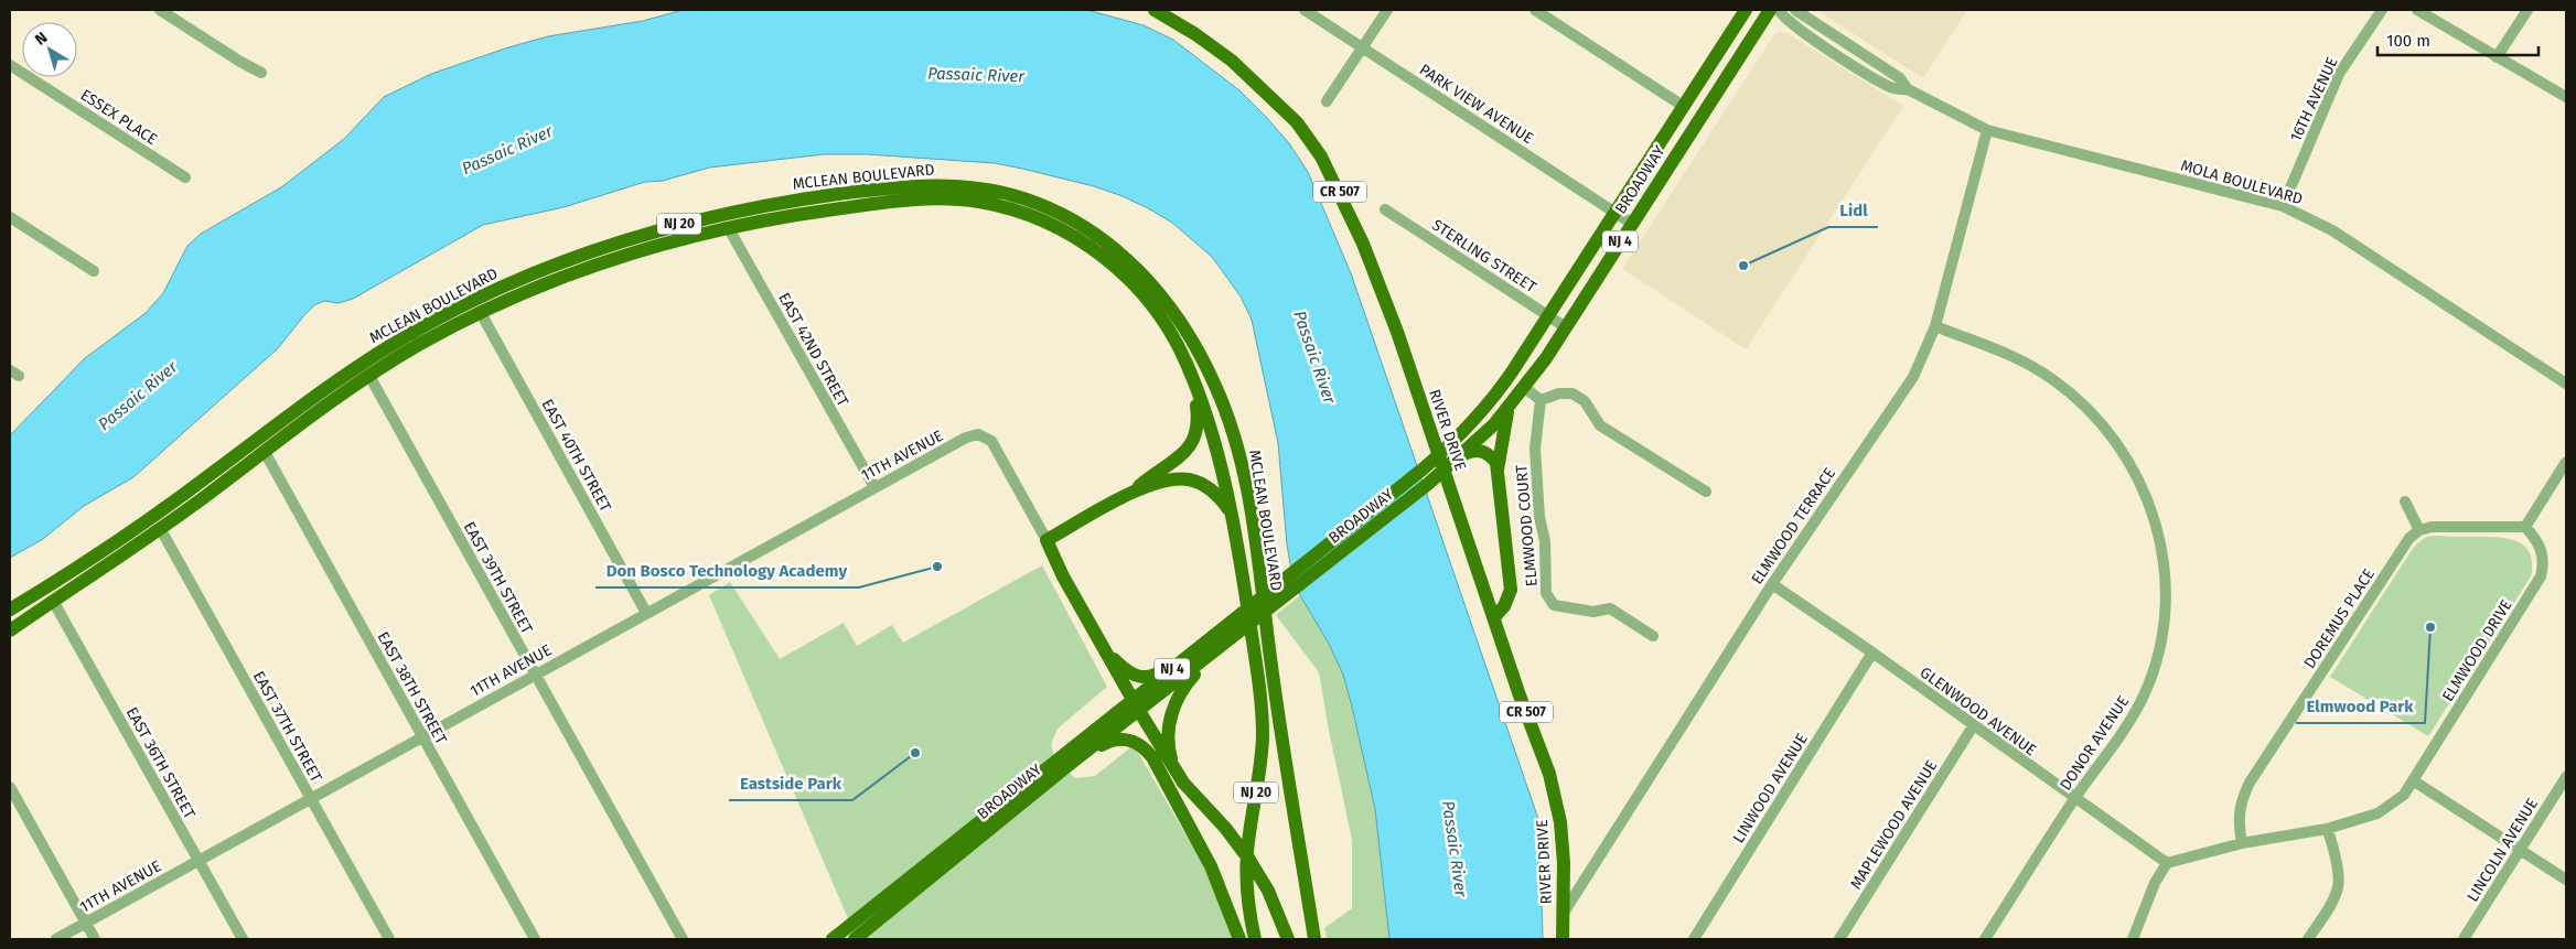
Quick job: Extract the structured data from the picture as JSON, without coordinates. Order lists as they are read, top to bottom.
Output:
{
  "streets": {
    "main road": [
      "MCLEAN BOULEVARD",
      "BROADWAY",
      "CR 507",
      "NJ 20",
      "NJ 4",
      "RIVER DRIVE"
    ],
    "street": [
      "16TH AVENUE",
      "PARK VIEW AVENUE",
      "ESSEX PLACE",
      "MOLA BOULEVARD",
      "STERLING STREET",
      "EAST 42ND STREET",
      "EAST 40TH STREET",
      "11TH AVENUE",
      "ELMWOOD COURT",
      "ELMWOOD TERRACE",
      "EAST 39TH STREET",
      "DOREMUS PLACE",
      "ELMWOOD DRIVE",
      "EAST 38TH STREET",
      "GLENWOOD AVENUE",
      "EAST 37TH STREET",
      "DONOR AVENUE",
      "EAST 36TH STREET",
      "LINWOOD AVENUE",
      "MAPLEWOOD AVENUE",
      "LINCOLN AVENUE"
    ]
  },
  "crossings": [
    ["16TH AVENUE", "MOLA BOULEVARD"],
    ["PARK VIEW AVENUE", "BROADWAY"],
    ["MCLEAN BOULEVARD", "EAST 42ND STREET"],
    ["MCLEAN BOULEVARD", "EAST 40TH STREET"],
    ["MCLEAN BOULEVARD", "EAST 39TH STREET"],
    ["MCLEAN BOULEVARD", "EAST 38TH STREET"],
    ["MCLEAN BOULEVARD", "EAST 37TH STREET"],
    ["MCLEAN BOULEVARD", "EAST 36TH STREET"],
    ["BROADWAY", "STERLING STREET"],
    ["MOLA BOULEVARD", "ELMWOOD TERRACE"],
    ["EAST 42ND STREET", "11TH AVENUE"],
    ["RIVER DRIVE", "ELMWOOD TERRACE"],
    ["EAST 40TH STREET", "11TH AVENUE"],
    ["11TH AVENUE", "EAST 39TH STREET"],
    ["11TH AVENUE", "EAST 38TH STREET"],
    ["11TH AVENUE", "EAST 37TH STREET"],
    ["11TH AVENUE", "EAST 36TH STREET"],
    ["ELMWOOD TERRACE", "GLENWOOD AVENUE"],
    ["ELMWOOD TERRACE", "DONOR AVENUE"],
    ["DOREMUS PLACE", "ELMWOOD DRIVE"],
    ["ELMWOOD DRIVE", "GLENWOOD AVENUE"],
    ["GLENWOOD AVENUE", "DONOR AVENUE"],
    ["GLENWOOD AVENUE", "LINWOOD AVENUE"],
    ["GLENWOOD AVENUE", "MAPLEWOOD AVENUE"]
  ],
  "water": ["Passaic River"],
  "places": [
    "Lidl",
    "Don Bosco Technology Academy",
    "Elmwood Park",
    "Eastside Park"
  ],
  "scale_bar": "100 m",
  "north": "top left"
}
